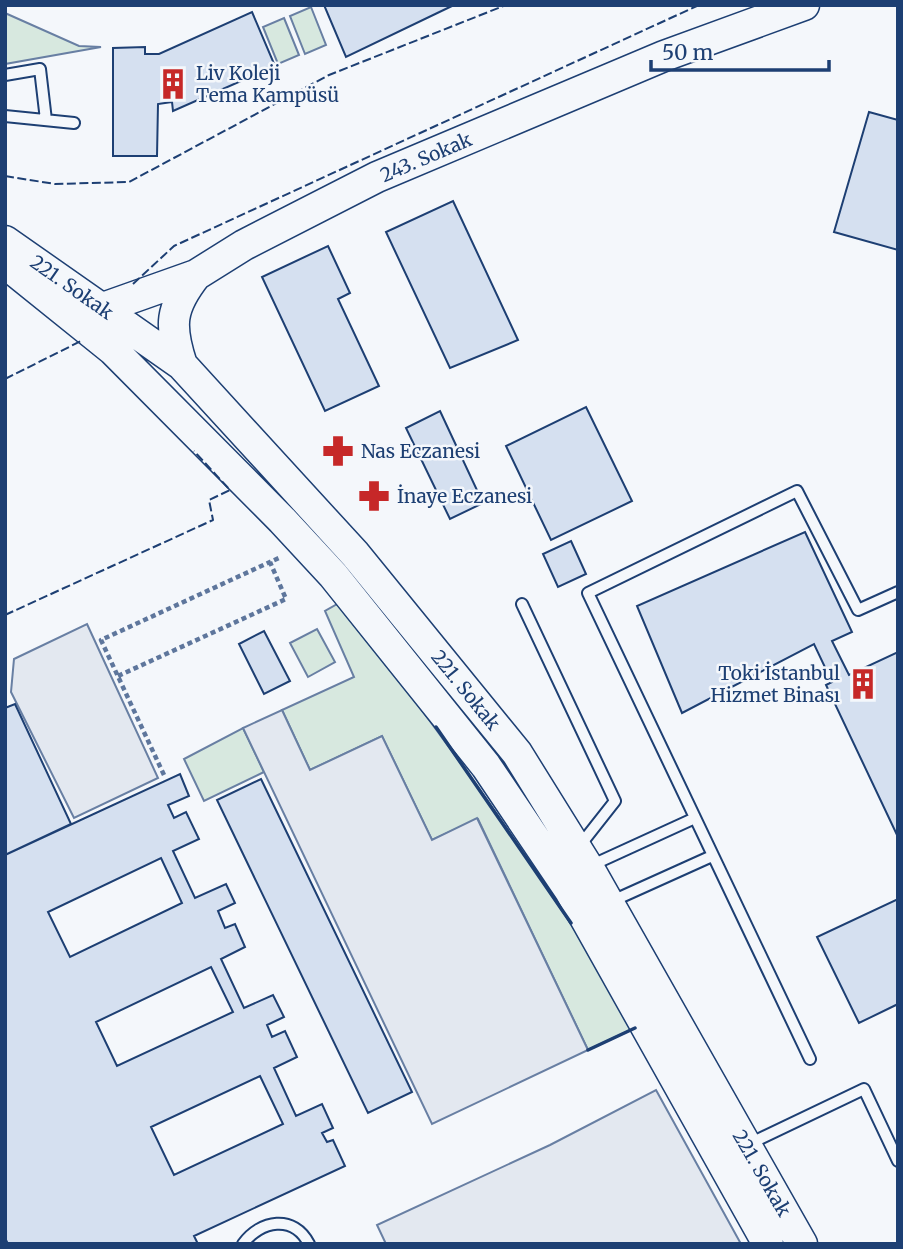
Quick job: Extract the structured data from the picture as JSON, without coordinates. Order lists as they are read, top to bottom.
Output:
{
  "streets": {
    "street": ["243. Sokak", "221. Sokak"]
  },
  "crossings": [
    ["243. Sokak", "221. Sokak"]
  ],
  "places": {
    "building": ["Liv Koleji Tema Kampüsü", "Toki İstanbul Hizmet Binası"],
    "pharmacy": ["Nas Eczanesi", "İnaye Eczanesi"]
  },
  "scale_bar": "50 m"
}
